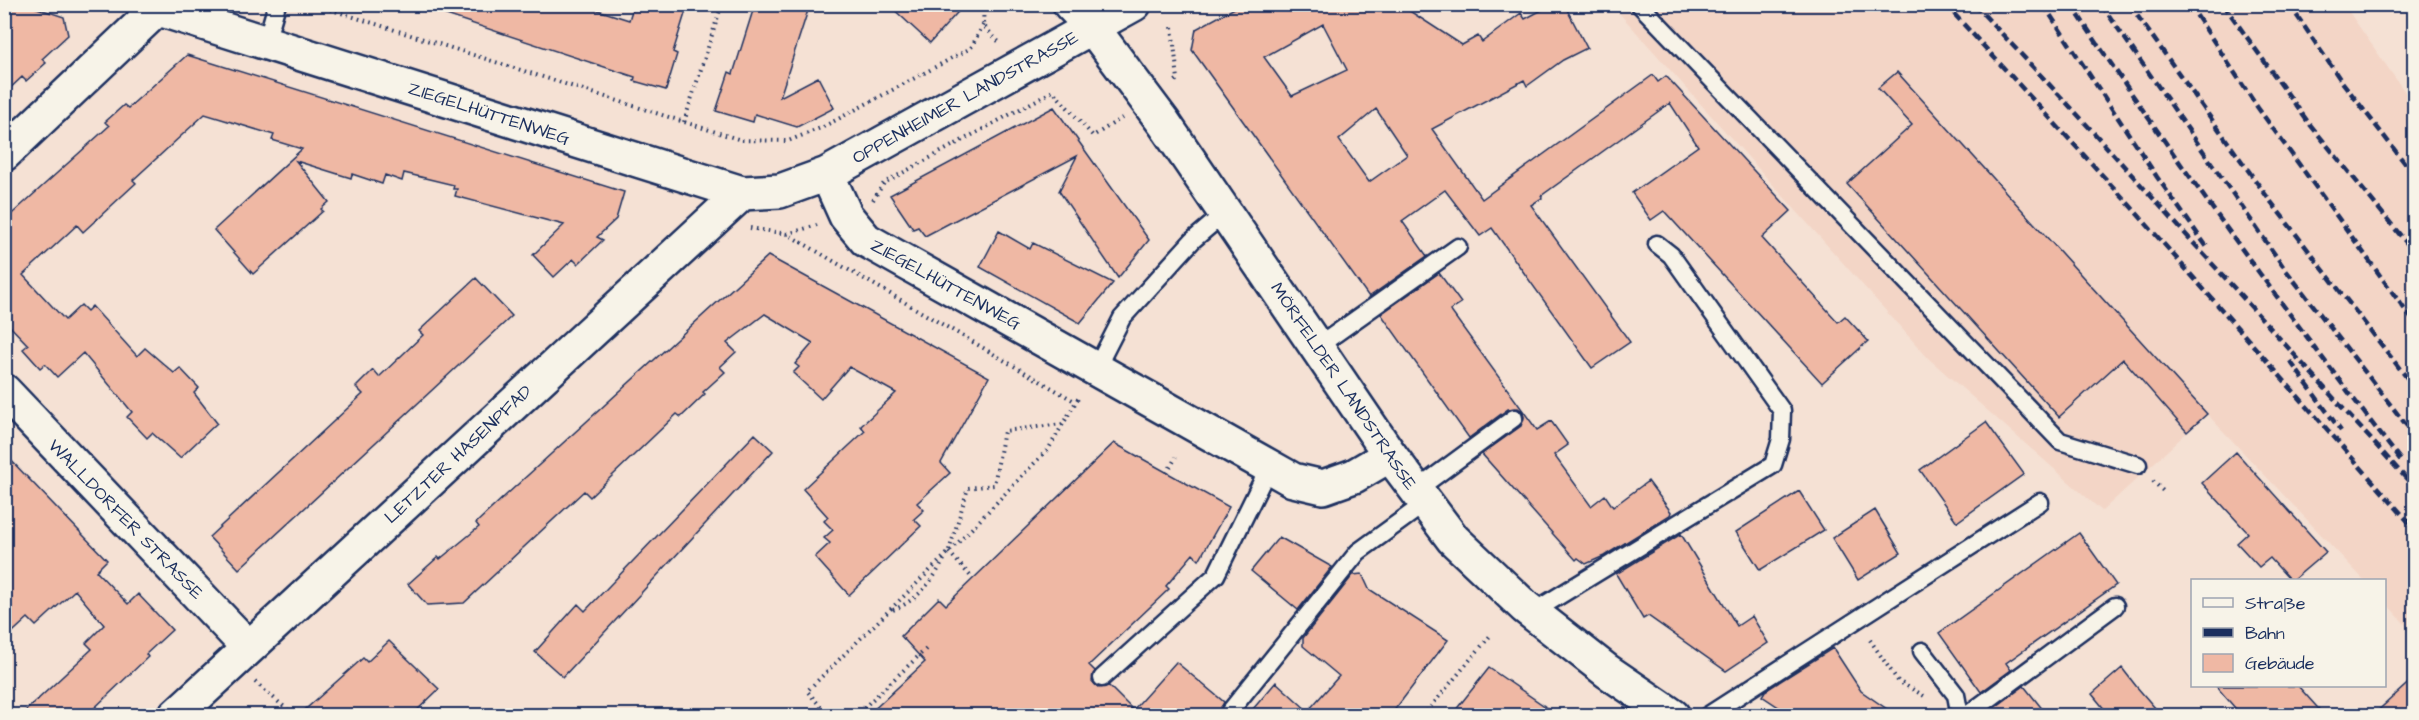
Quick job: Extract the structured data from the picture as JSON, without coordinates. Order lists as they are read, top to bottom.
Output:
{
  "streets": {
    "street": [
      "OPPENHEIMER LANDSTRASSE",
      "ZIEGELHÜTTENWEG",
      "MÖRFELDER LANDSTRASSE",
      "LETZTER HASENPFAD",
      "WALLDORFER STRASSE"
    ]
  },
  "crossings": [
    ["OPPENHEIMER LANDSTRASSE", "ZIEGELHÜTTENWEG"],
    ["OPPENHEIMER LANDSTRASSE", "MÖRFELDER LANDSTRASSE"],
    ["ZIEGELHÜTTENWEG", "MÖRFELDER LANDSTRASSE"],
    ["ZIEGELHÜTTENWEG", "LETZTER HASENPFAD"],
    ["LETZTER HASENPFAD", "WALLDORFER STRASSE"]
  ],
  "legend": ["Straße", "Bahn", "Gebäude"]
}
